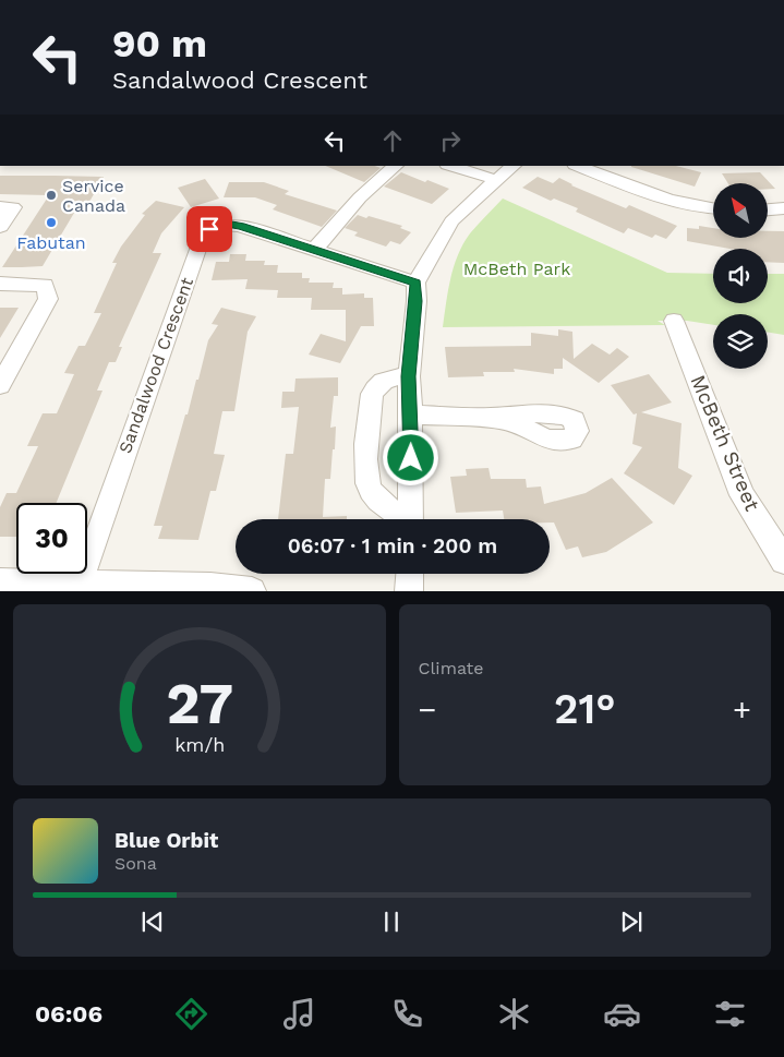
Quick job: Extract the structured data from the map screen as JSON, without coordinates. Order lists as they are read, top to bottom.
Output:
{
  "streets": {
    "street": ["Sandalwood Crescent", "McBeth Street"]
  },
  "parks": ["McBeth Park"],
  "places": ["Service Canada", "Fabutan"],
  "north": "top left",
  "page": {
    "turn": ["90 m", "Sandalwood Crescent"],
    "limit": "30",
    "trip": "06:07 · 1 min · 200 m",
    "tile": "Climate",
    "heat": ["−", "21°", "+"],
    "song": ["Blue Orbit", "Sona"],
    "tabs": "06:06",
    "gauge": ["27", "km/h"]
  }
}
